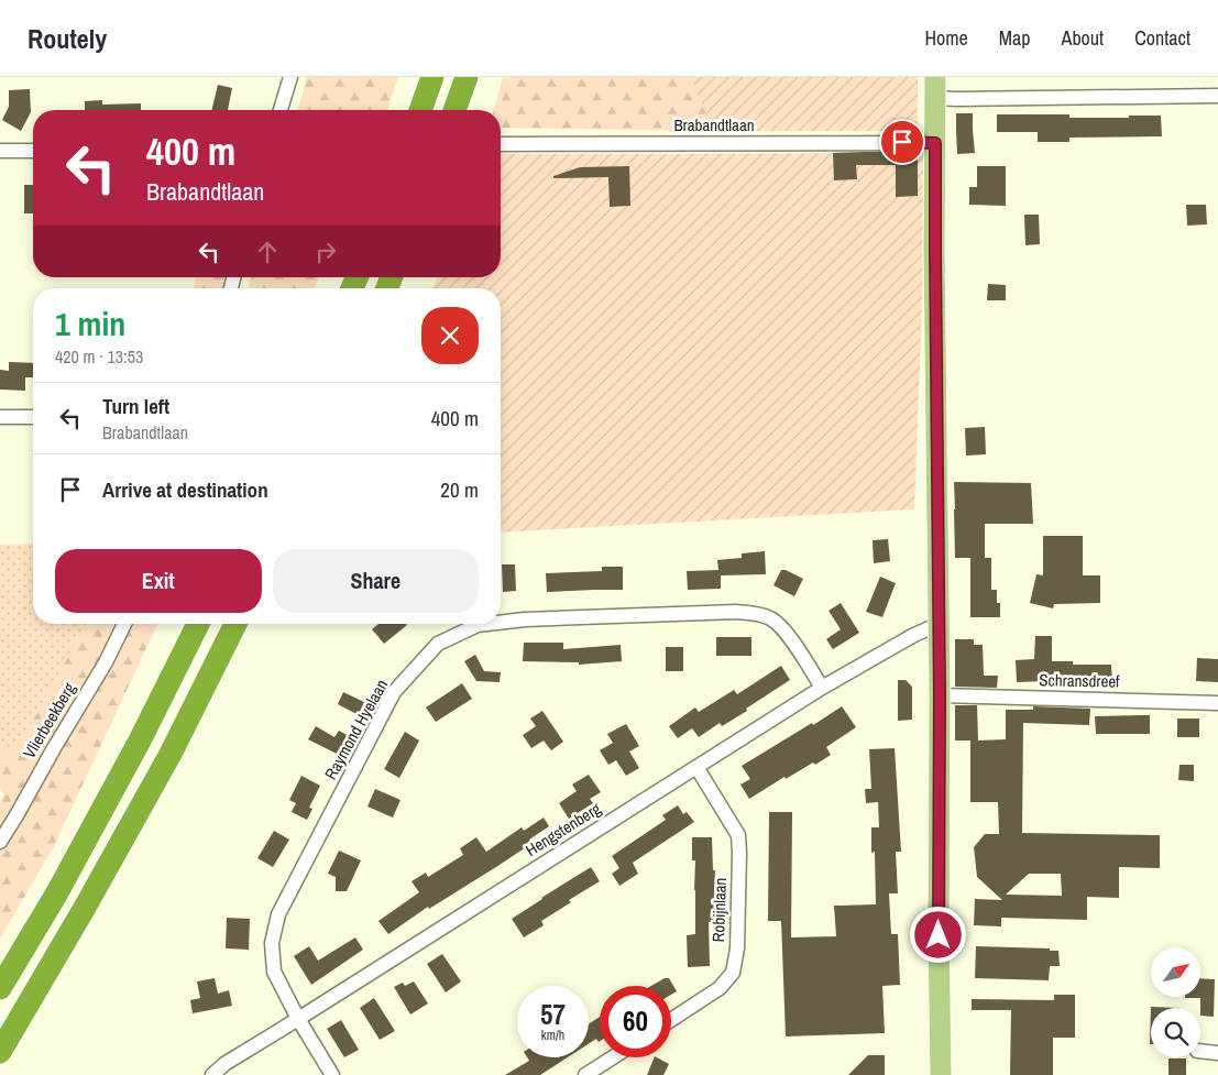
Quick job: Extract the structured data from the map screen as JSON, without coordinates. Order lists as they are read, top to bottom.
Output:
{
  "streets": {
    "street": [
      "Brabandtlaan",
      "Schransdreef",
      "Vlierbeekberg",
      "Raymond Hyelaan",
      "Hengstenberg",
      "Robijnlaan"
    ]
  },
  "crossings": [
    ["Raymond Hyelaan", "Hengstenberg"],
    ["Hengstenberg", "Robijnlaan"]
  ],
  "north": "top right",
  "page": {
    "header": "Routely",
    "nav": [
      "Home",
      "Map",
      "About",
      "Contact"
    ],
    "turn": ["400 m", "Brabandtlaan"],
    "heading": ["1 min", "420 m · 13:53"],
    "list": [
      {
        "name": "Turn left",
        "note": "Brabandtlaan",
        "value": "400 m"
      },
      {
        "name": "Arrive at destination",
        "value": "20 m"
      }
    ],
    "buttons": ["Exit", "Share"],
    "speed": "57 km/h",
    "limit": "60"
  }
}
